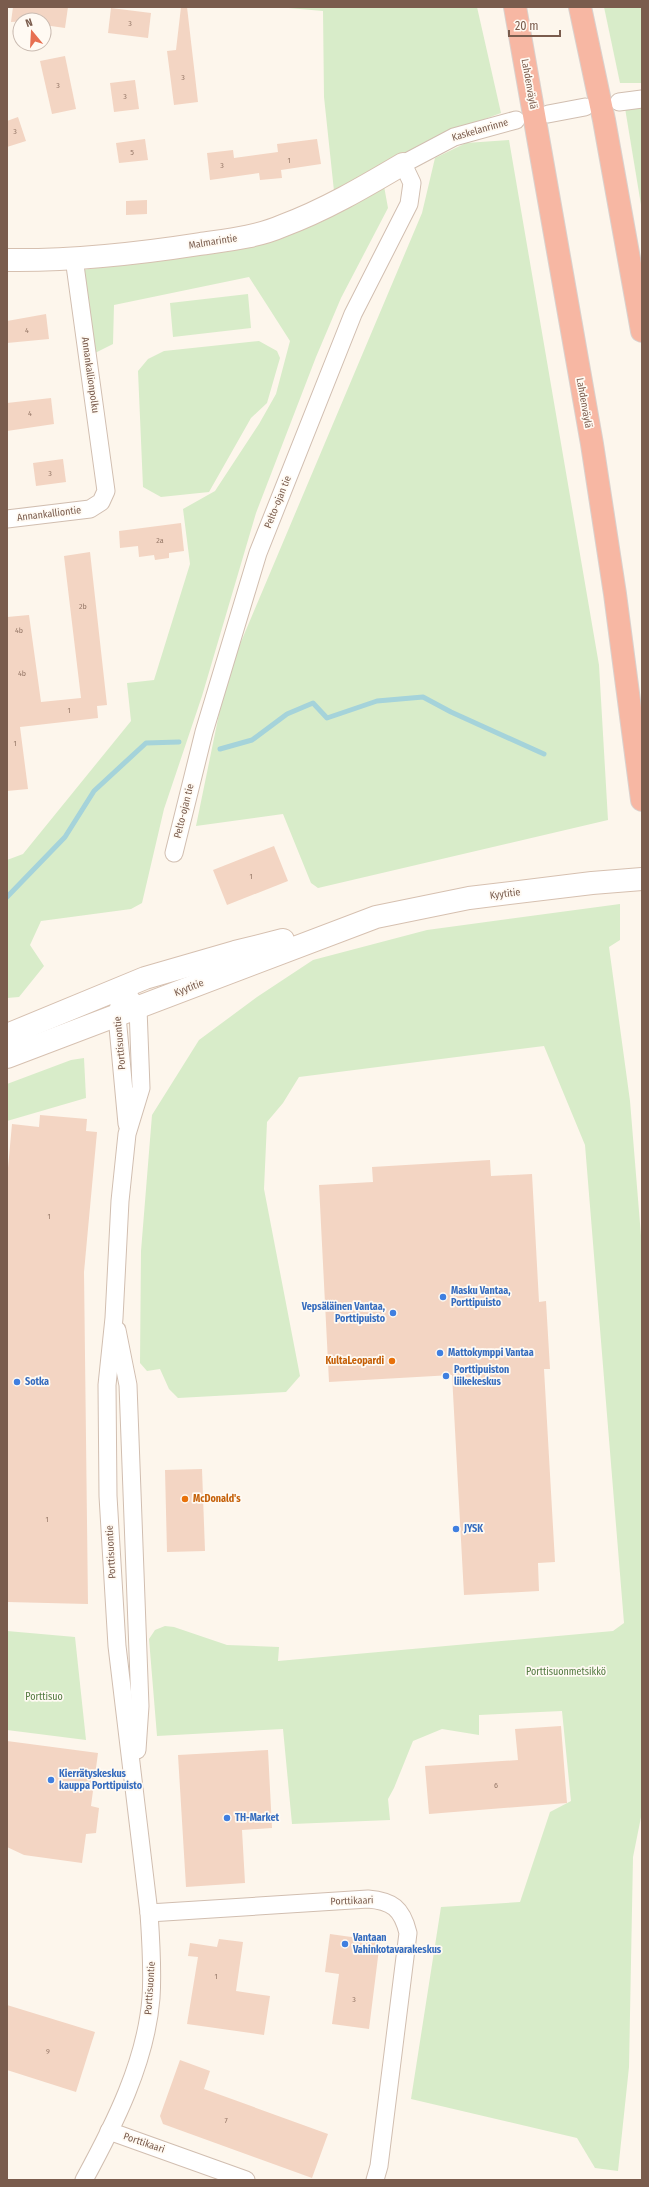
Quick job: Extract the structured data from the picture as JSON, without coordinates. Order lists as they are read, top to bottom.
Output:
{
  "streets": {
    "highway": ["Lahdenväylä"],
    "main road": ["Malmarintie", "Kyytitie"],
    "street": [
      "Kaskelanrinne",
      "Annankallionpolku",
      "Pelto-ojan tie",
      "Annankalliontie",
      "Porttisuontie",
      "Porttikaari"
    ]
  },
  "crossings": [
    ["Kaskelanrinne", "Malmarintie"],
    ["Kaskelanrinne", "Pelto-ojan tie"],
    ["Malmarintie", "Annankallionpolku"],
    ["Malmarintie", "Pelto-ojan tie"],
    ["Annankallionpolku", "Annankalliontie"],
    ["Kyytitie", "Porttisuontie"],
    ["Porttisuontie", "Porttikaari"]
  ],
  "parks": ["Porttisuonmetsikkö", "Porttisuo"],
  "places": [
    "Masku Vantaa, Porttipuisto",
    "Vepsäläinen Vantaa, Porttipuisto",
    "Mattokymppi Vantaa",
    "KultaLeopardi",
    "Porttipuiston liikekeskus",
    "Sotka",
    "McDonald's",
    "JYSK",
    "Kierrätyskeskus kauppa Porttipuisto",
    "TH-Market",
    "Vantaan Vahinkotavarakeskus"
  ],
  "house_numbers": [
    "3",
    "3",
    "3",
    "3",
    "3",
    "5",
    "1",
    "3",
    "4",
    "4",
    "3",
    "2a",
    "2b",
    "4b",
    "4b",
    "1",
    "1",
    "1",
    "1",
    "1",
    "6",
    "1",
    "3",
    "9",
    "7"
  ],
  "scale_bar": "20 m",
  "north": "top"
}
